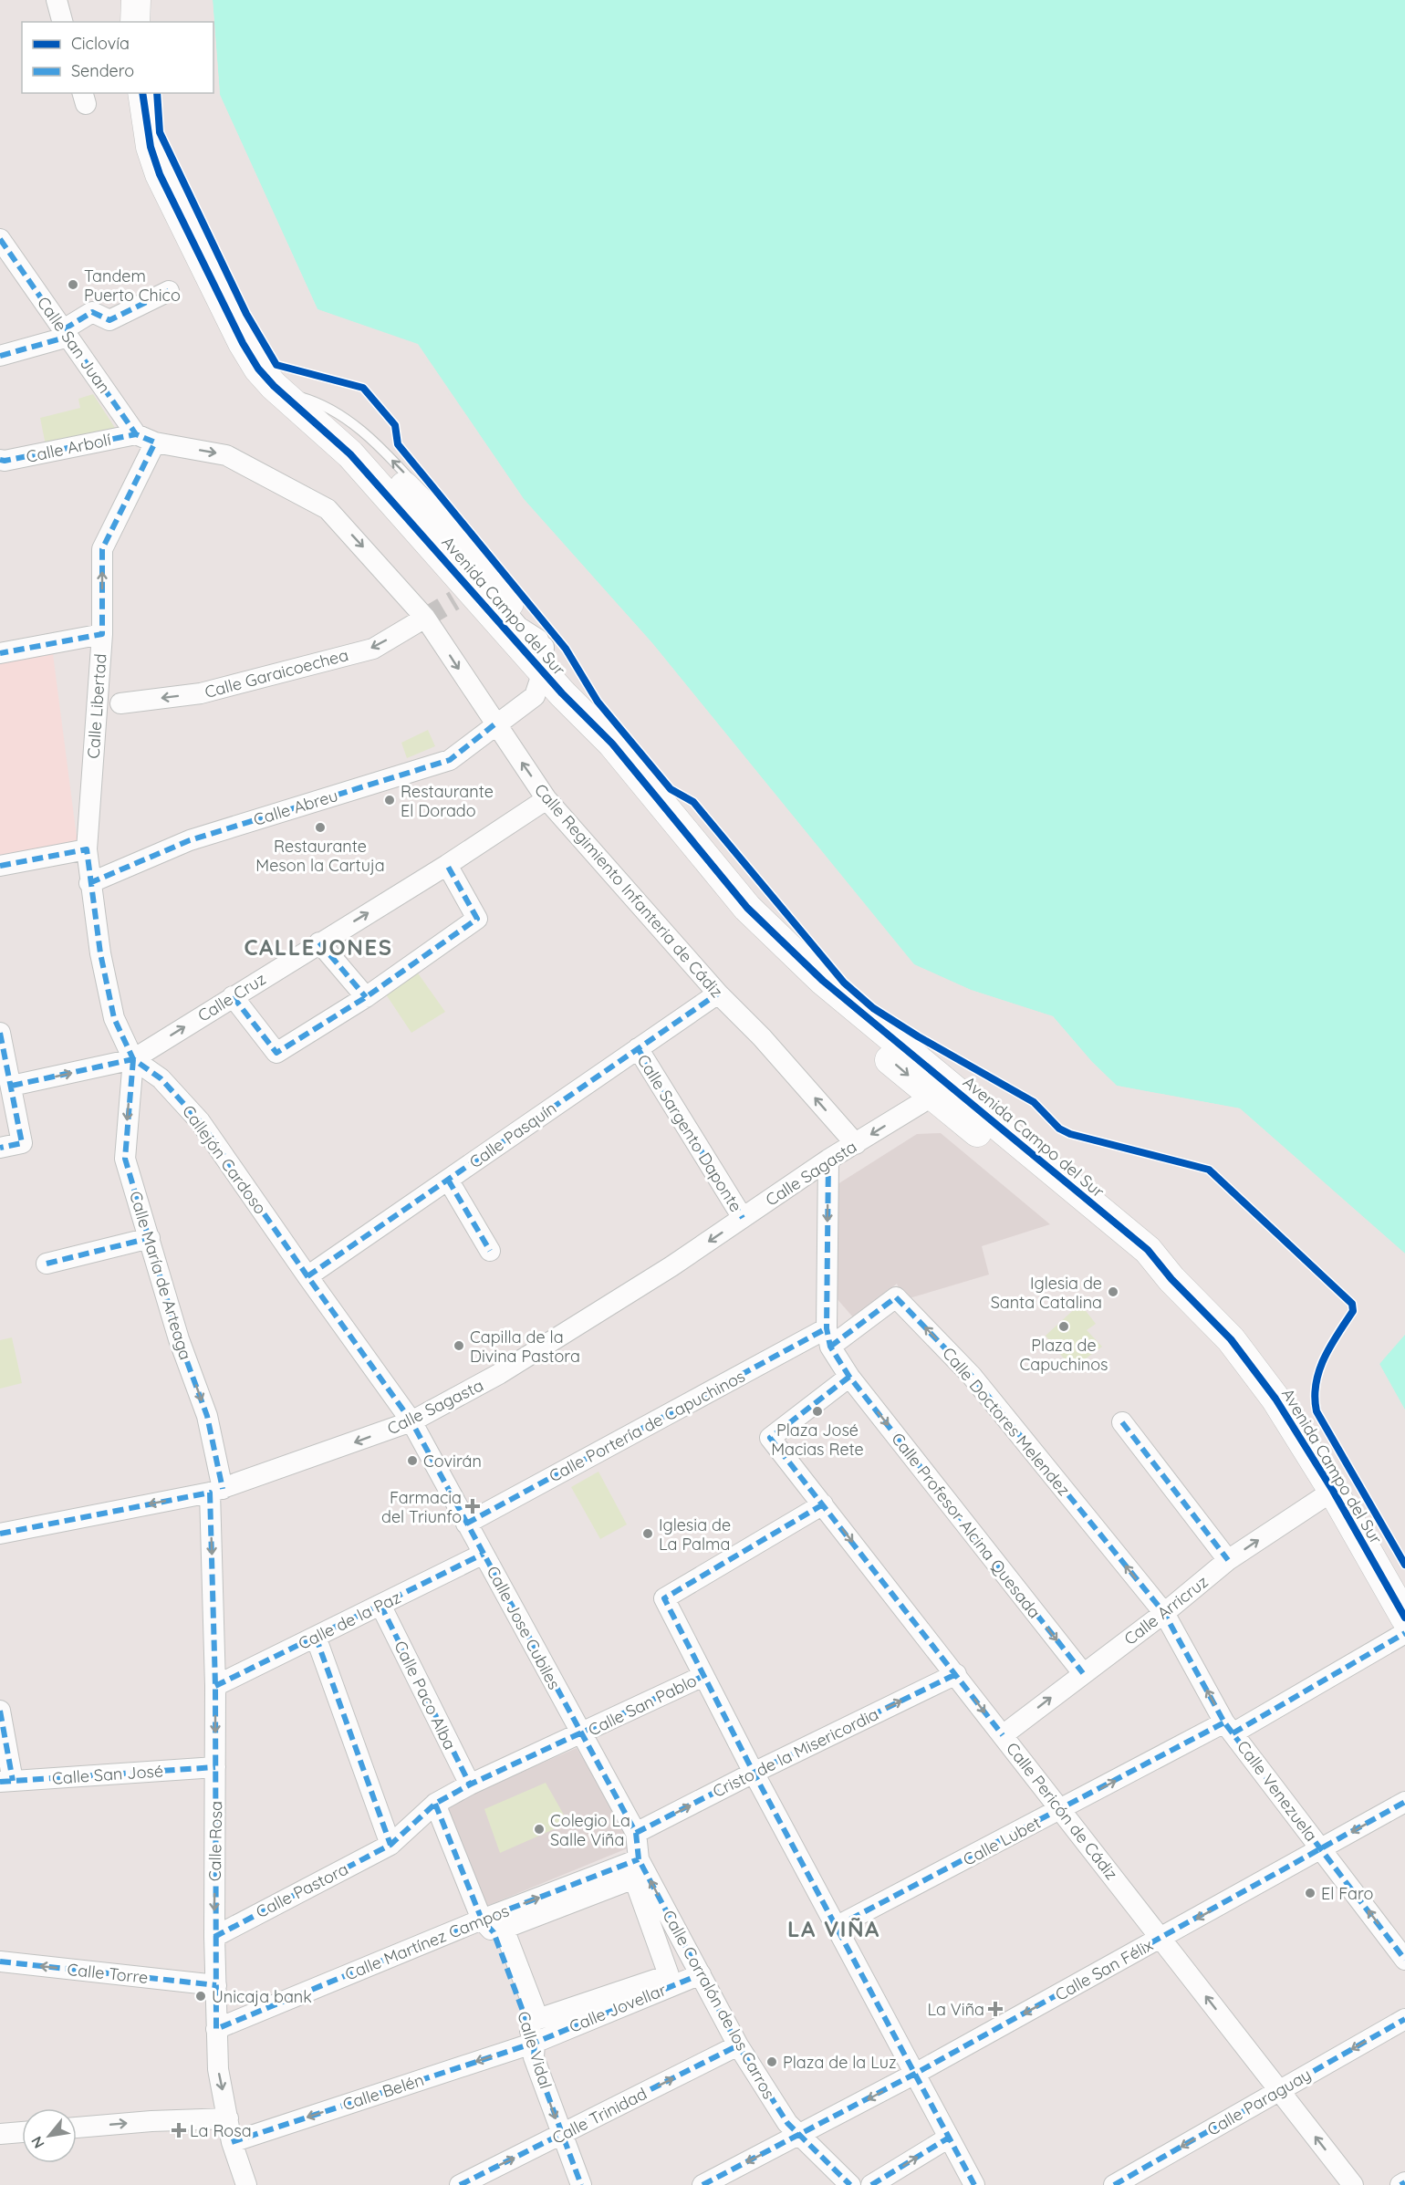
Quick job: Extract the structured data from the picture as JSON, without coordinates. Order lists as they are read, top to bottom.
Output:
{
  "streets": {
    "street": [
      "Calle San Juan",
      "Calle Arbolí",
      "Avenida Campo del Sur",
      "Calle Garaicoechea",
      "Calle Libertad",
      "Calle Abreu",
      "Calle Regimiento Infanteria de Cádiz",
      "Calle Cruz",
      "Calle Sargento Daponte",
      "Calle Pasquín",
      "Callejón Cardoso",
      "Calle Sagasta",
      "Calle María de Arteaga",
      "Calle Doctores Melendez",
      "Calle Portería de Capuchinos",
      "Calle Profesor Alcina Quesada",
      "Calle Arricruz",
      "Calle de la Paz",
      "Calle Jose Cubiles",
      "Calle Paco Alba",
      "Calle San Pablo",
      "Cristo de la Misericordia",
      "Calle San José",
      "Calle Venezuela",
      "Calle Pericón de Cádiz",
      "Calle Rosa",
      "Calle Lubet",
      "Calle Pastora",
      "Calle Martínez Campos",
      "Calle San Félix",
      "Calle Torre",
      "Calle Corralón de los Carros",
      "Calle Jovellar",
      "Calle Vidal",
      "Calle Belén",
      "Calle Paraguay",
      "Calle Trinidad"
    ]
  },
  "crossings": [
    ["Calle San Juan", "Calle Arbolí"],
    ["Avenida Campo del Sur", "Calle Abreu"],
    ["Avenida Campo del Sur", "Calle Sagasta"],
    ["Avenida Campo del Sur", "Calle Arricruz"],
    ["Calle Garaicoechea", "Calle Regimiento Infanteria de Cádiz"],
    ["Calle Libertad", "Callejón Cardoso"],
    ["Calle Abreu", "Calle Regimiento Infanteria de Cádiz"],
    ["Calle Abreu", "Callejón Cardoso"],
    ["Calle Regimiento Infanteria de Cádiz", "Calle Cruz"],
    ["Calle Regimiento Infanteria de Cádiz", "Calle Pasquín"],
    ["Calle Regimiento Infanteria de Cádiz", "Calle Sagasta"],
    ["Calle Cruz", "Callejón Cardoso"],
    ["Calle Cruz", "Calle María de Arteaga"],
    ["Calle Sargento Daponte", "Calle Pasquín"],
    ["Calle Sargento Daponte", "Calle Sagasta"],
    ["Calle Pasquín", "Callejón Cardoso"],
    ["Callejón Cardoso", "Calle Sagasta"],
    ["Callejón Cardoso", "Calle María de Arteaga"],
    ["Callejón Cardoso", "Calle Jose Cubiles"],
    ["Calle Sagasta", "Calle María de Arteaga"],
    ["Calle Sagasta", "Calle Jose Cubiles"],
    ["Calle Sagasta", "Calle Rosa"],
    ["Calle María de Arteaga", "Calle Rosa"],
    ["Calle Doctores Melendez", "Calle Portería de Capuchinos"],
    ["Calle Doctores Melendez", "Calle Profesor Alcina Quesada"],
    ["Calle Doctores Melendez", "Calle Arricruz"],
    ["Calle Doctores Melendez", "Calle Venezuela"],
    ["Calle Portería de Capuchinos", "Calle Profesor Alcina Quesada"],
    ["Calle Portería de Capuchinos", "Calle Jose Cubiles"],
    ["Calle Profesor Alcina Quesada", "Calle Arricruz"],
    ["Calle Profesor Alcina Quesada", "Calle Pericón de Cádiz"],
    ["Calle Arricruz", "Calle Venezuela"],
    ["Calle Arricruz", "Calle Pericón de Cádiz"],
    ["Calle de la Paz", "Calle Jose Cubiles"],
    ["Calle de la Paz", "Calle Paco Alba"],
    ["Calle de la Paz", "Calle Rosa"],
    ["Calle Jose Cubiles", "Calle San Pablo"],
    ["Calle Jose Cubiles", "Cristo de la Misericordia"],
    ["Calle Jose Cubiles", "Calle Corralón de los Carros"],
    ["Calle Paco Alba", "Calle San Pablo"],
    ["Calle Paco Alba", "Calle Pastora"],
    ["Calle San Pablo", "Calle Pastora"],
    ["Cristo de la Misericordia", "Calle Pericón de Cádiz"],
    ["Cristo de la Misericordia", "Calle Corralón de los Carros"],
    ["Calle San José", "Calle Rosa"],
    ["Calle Venezuela", "Calle Lubet"],
    ["Calle Venezuela", "Calle San Félix"],
    ["Calle Pericón de Cádiz", "Calle Lubet"],
    ["Calle Pericón de Cádiz", "Calle San Félix"],
    ["Calle Pericón de Cádiz", "Calle Paraguay"],
    ["Calle Rosa", "Calle Pastora"],
    ["Calle Rosa", "Calle Martínez Campos"],
    ["Calle Rosa", "Calle Torre"],
    ["Calle Rosa", "Calle Belén"],
    ["Calle Pastora", "Calle Vidal"],
    ["Calle Martínez Campos", "Calle Corralón de los Carros"],
    ["Calle Martínez Campos", "Calle Vidal"],
    ["Calle San Félix", "Calle Corralón de los Carros"],
    ["Calle Corralón de los Carros", "Calle Jovellar"],
    ["Calle Corralón de los Carros", "Calle Trinidad"],
    ["Calle Jovellar", "Calle Vidal"],
    ["Calle Jovellar", "Calle Belén"],
    ["Calle Vidal", "Calle Belén"],
    ["Calle Vidal", "Calle Trinidad"]
  ],
  "one_way": [
    "Calle Garaicoechea",
    "Calle Cruz",
    "Calle Sagasta",
    "Calle María de Arteaga",
    "Calle Profesor Alcina Quesada",
    "Calle Arricruz",
    "Cristo de la Misericordia",
    "Calle Venezuela",
    "Calle Martínez Campos",
    "Calle San Félix",
    "Calle Belén",
    "Calle Paraguay",
    "Calle Trinidad"
  ],
  "districts": ["CALLEJONES", "LA VIÑA"],
  "places": {
    "other": [
      "Tandem Puerto Chico",
      "Restaurante El Dorado",
      "Restaurante Meson la Cartuja",
      "Iglesia de Santa Catalina",
      "Plaza de Capuchinos",
      "Capilla de la Divina Pastora",
      "Plaza José Macias Rete",
      "Covirán",
      "Iglesia de La Palma",
      "Colegio La Salle Viña",
      "El Faro",
      "Unicaja bank",
      "Plaza de la Luz"
    ],
    "health": ["Farmacia del Triunfo", "La Viña", "La Rosa"]
  },
  "legend": ["Ciclovía", "Sendero"],
  "north": "bottom left"
}
